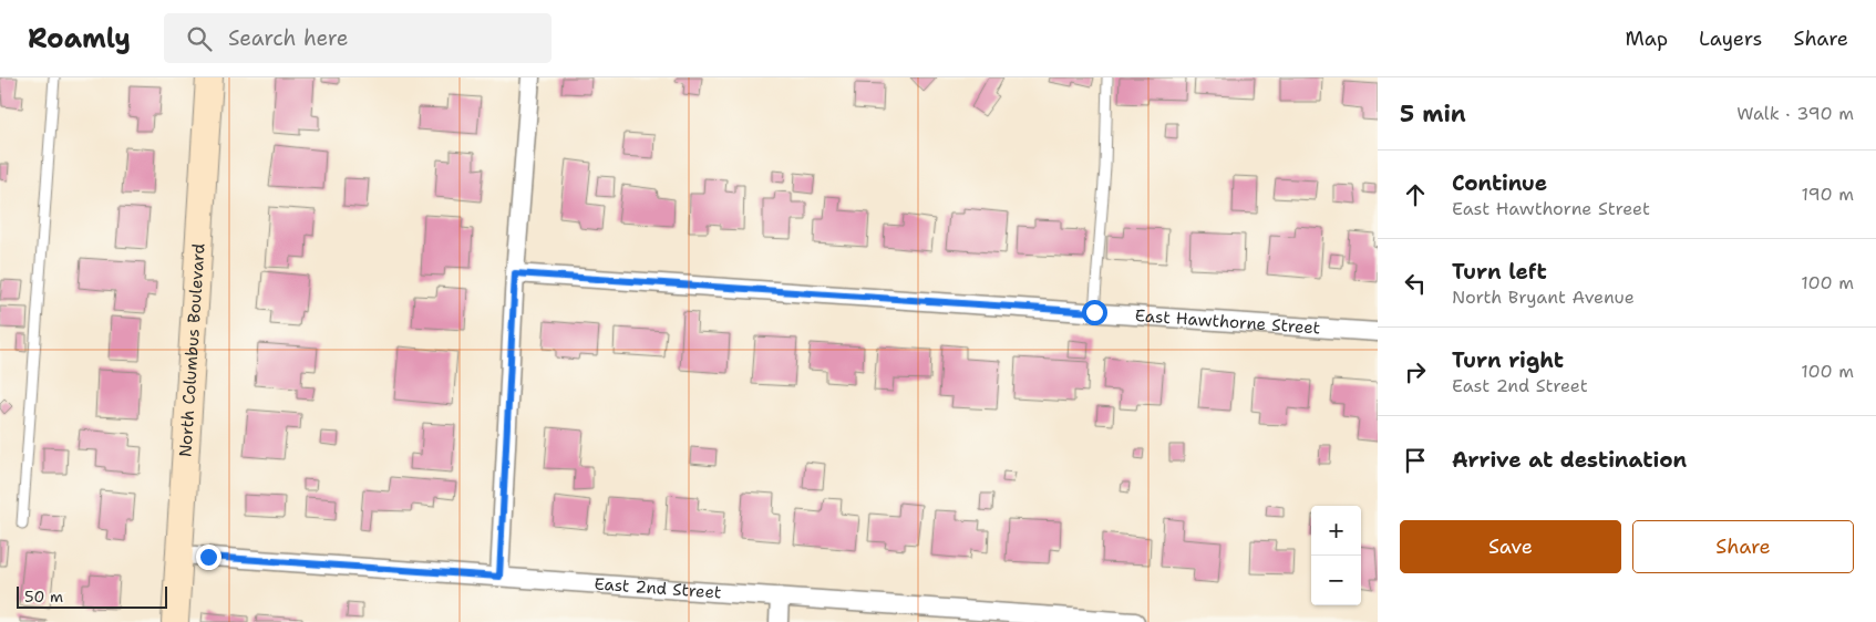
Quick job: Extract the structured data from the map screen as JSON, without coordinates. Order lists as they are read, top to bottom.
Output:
{
  "streets": {
    "street": ["East Hawthorne Street", "North Columbus Boulevard", "East 2nd Street"]
  },
  "crossings": [
    ["North Columbus Boulevard", "East 2nd Street"]
  ],
  "scale_bar": "50 m",
  "page": {
    "header": "Roamly",
    "search": "Search here",
    "nav": ["Map", "Layers", "Share"],
    "heading": ["5 min", "Walk · 390 m"],
    "list": [
      ["Continue", "East Hawthorne Street", "190 m"],
      ["Turn left", "North Bryant Avenue", "100 m"],
      ["Turn right", "East 2nd Street", "100 m"],
      "Arrive at destination"
    ],
    "buttons": ["Save", "Share"],
    "map_buttons": ["+", "−"],
    "scale": "50 m"
  }
}
